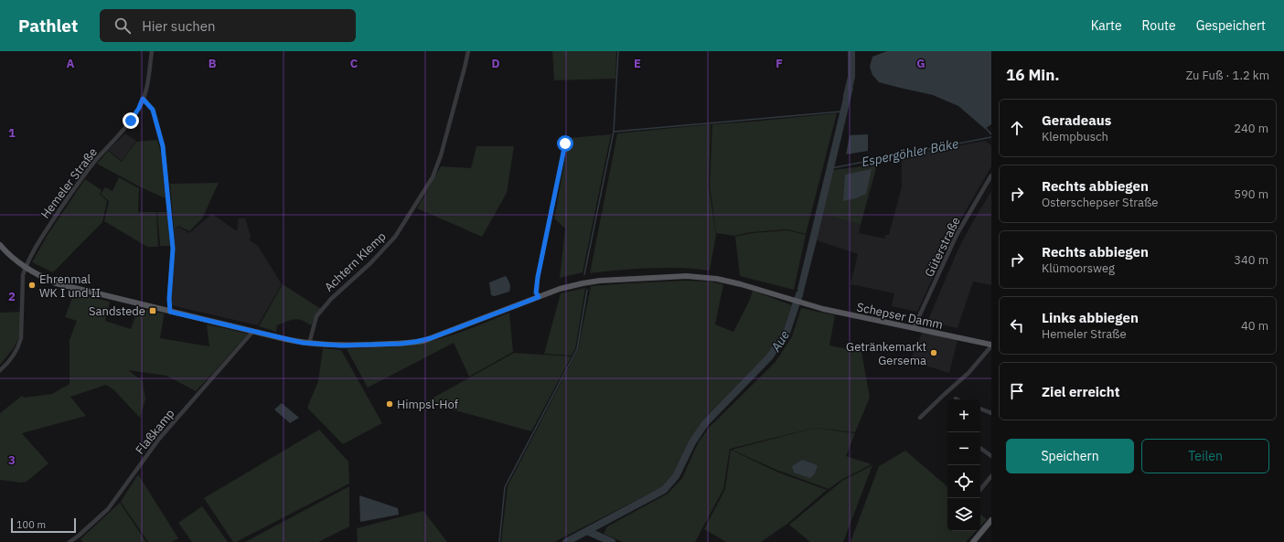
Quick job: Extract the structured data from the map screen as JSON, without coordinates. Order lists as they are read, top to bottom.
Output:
{
  "streets": {
    "main road": ["Schepser Damm"],
    "street": [
      "Hemeler Straße",
      "Güterstraße",
      "Achtern Klemp",
      "Flaßkamp"
    ]
  },
  "crossings": [
    ["Hemeler Straße", "Schepser Damm"],
    ["Güterstraße", "Schepser Damm"],
    ["Achtern Klemp", "Schepser Damm"],
    ["Schepser Damm", "Flaßkamp"]
  ],
  "water": ["Espergöhler Bäke", "Aue"],
  "places": {
    "other": ["Ehrenmal WK I und II", "Getränkemarkt Gersema", "Himpsl-Hof"],
    "transit": ["Sandstede"]
  },
  "scale_bar": "100 m",
  "page": {
    "header": "Pathlet",
    "search": "Hier suchen",
    "nav": ["Karte", "Route", "Gespeichert"],
    "heading": ["16 Min.", "Zu Fuß · 1.2 km"],
    "list": [
      ["Geradeaus", "Klempbusch", "240 m"],
      ["Rechts abbiegen", "Osterschepser Straße", "590 m"],
      ["Rechts abbiegen", "Klümoorsweg", "340 m"],
      ["Links abbiegen", "Hemeler Straße", "40 m"],
      "Ziel erreicht"
    ],
    "map_buttons": ["+", "−"],
    "buttons": ["Speichern", "Teilen"],
    "scale": "100 m"
  },
  "grid": {
    "columns": [
      "A",
      "B",
      "C",
      "D",
      "E",
      "F",
      "G"
    ],
    "rows": ["1", "2", "3"]
  }
}
